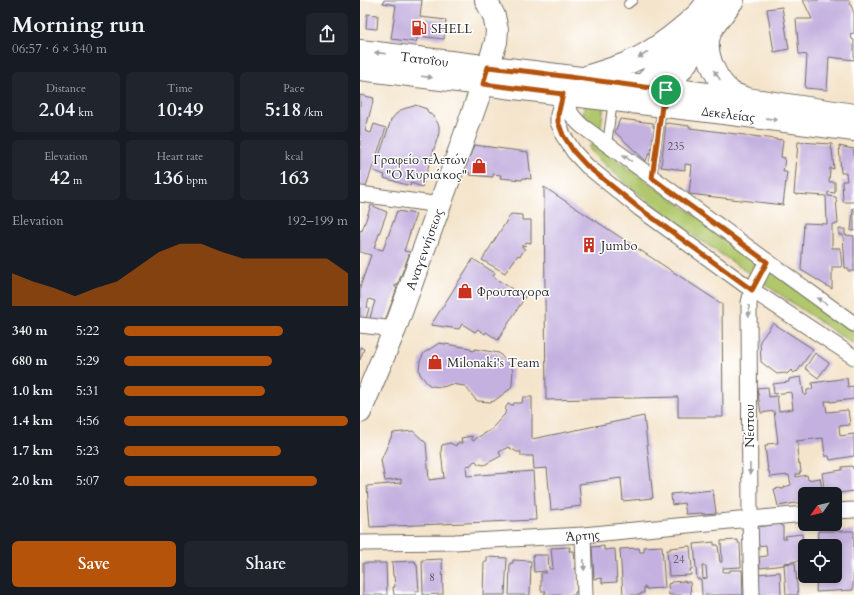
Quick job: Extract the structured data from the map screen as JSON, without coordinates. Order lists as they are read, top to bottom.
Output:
{
  "streets": {
    "main road": ["Τατοΐου", "Δεκελείας", "Αναγεννήσεως"],
    "street": ["Νέστου", "Άρτης"]
  },
  "crossings": [
    ["Τατοΐου", "Δεκελείας"],
    ["Τατοΐου", "Αναγεννήσεως"],
    ["Δεκελείας", "Αναγεννήσεως"],
    ["Νέστου", "Άρτης"]
  ],
  "one_way": ["Νέστου"],
  "places": {
    "fuel station": ["SHELL"],
    "shop": ["Γραφείο τελετών \"Ο Κυριάκος\"", "Φρουταγορα", "Milonaki's Team"],
    "building": ["Jumbo"]
  },
  "house_numbers": ["235", "24", "8"],
  "north": "bottom left",
  "page": {
    "heading": ["Morning run", "06:57 · 6 × 340 m"],
    "stats": [
      ["Distance", "2.04 km"],
      ["Time", "10:49"],
      ["Pace", "5:18 /km"],
      ["Elevation", "42 m"],
      ["Heart rate", "136 bpm"],
      ["kcal", "163"]
    ],
    "chart": ["Elevation", "192–199 m"],
    "list": [
      {
        "name": "340 m",
        "note": "5:22"
      },
      {
        "name": "680 m",
        "note": "5:29"
      },
      {
        "name": "1.0 km",
        "note": "5:31"
      },
      {
        "name": "1.4 km",
        "note": "4:56"
      },
      {
        "name": "1.7 km",
        "note": "5:23"
      },
      {
        "name": "2.0 km",
        "note": "5:07"
      }
    ],
    "buttons": ["Save", "Share"]
  }
}
